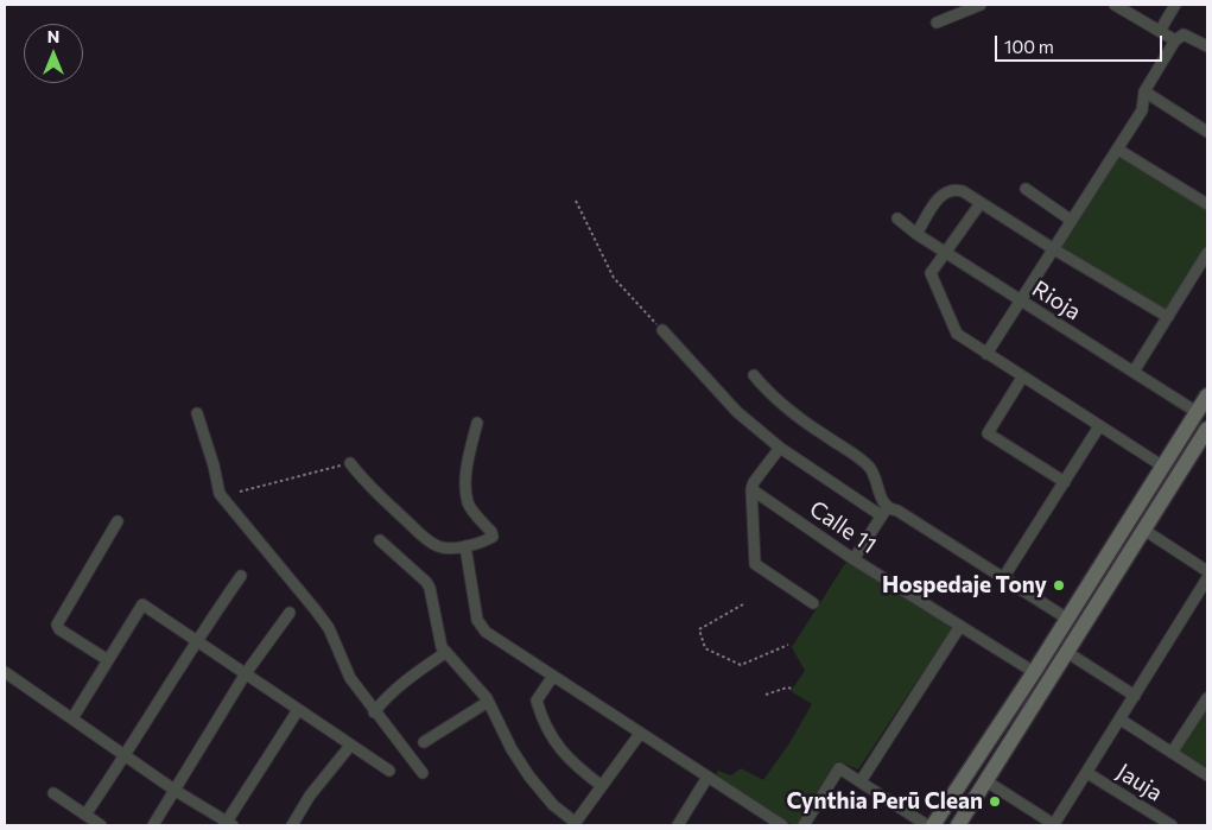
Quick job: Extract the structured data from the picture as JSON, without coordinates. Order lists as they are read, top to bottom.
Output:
{
  "streets": {
    "street": ["Rioja", "Calle 11", "Jauja"]
  },
  "places": ["Hospedaje Tony", "Cynthia Perū Clean"],
  "scale_bar": "100 m",
  "north": "top"
}
